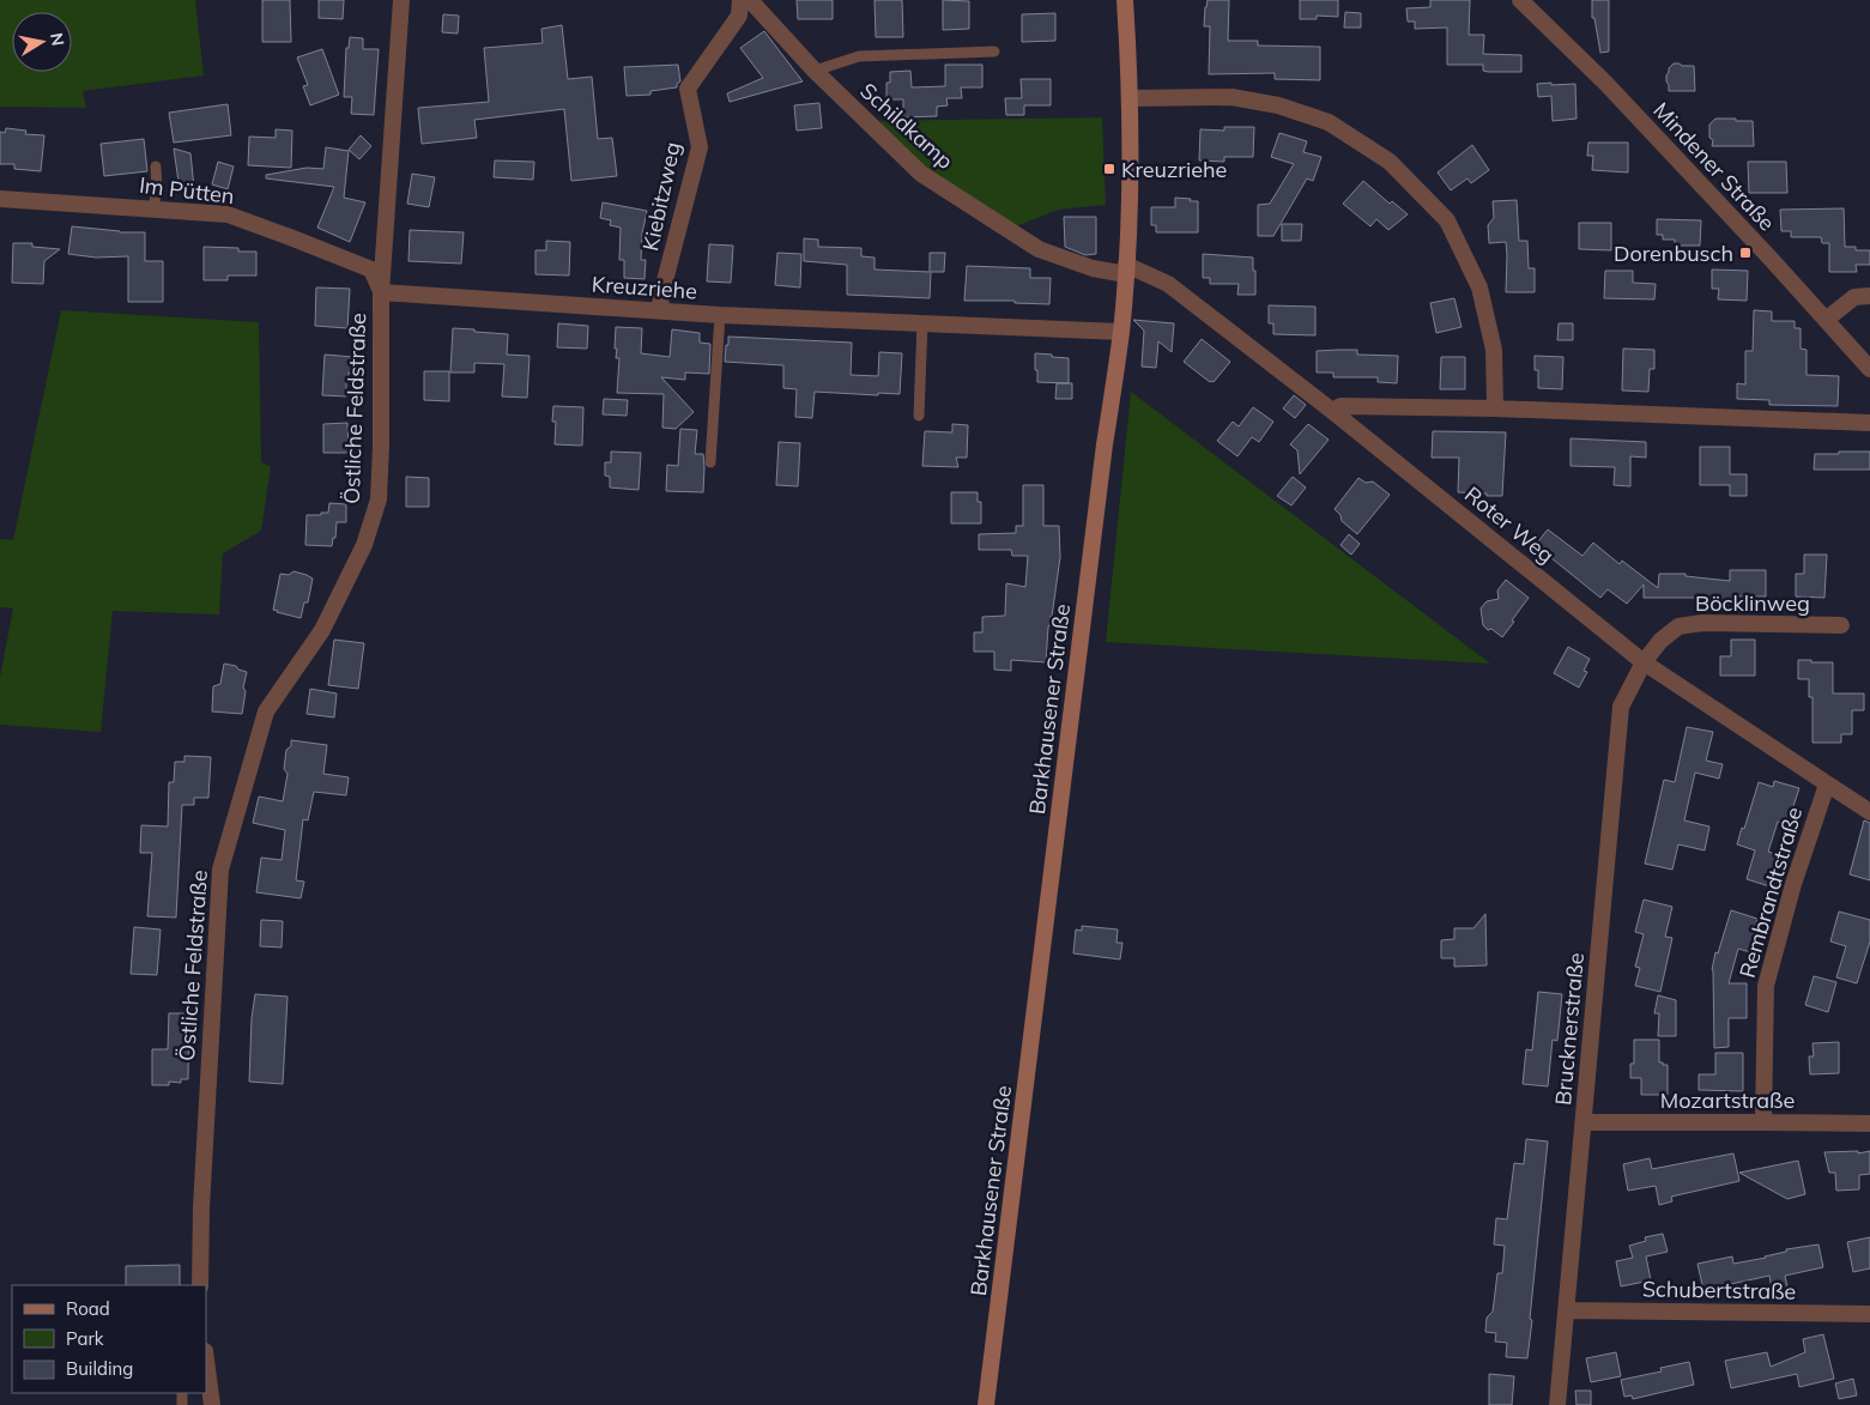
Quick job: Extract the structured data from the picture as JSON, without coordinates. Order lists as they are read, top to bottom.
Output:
{
  "streets": {
    "main road": ["Barkhausener Straße"],
    "street": [
      "Schildkamp",
      "Mindener Straße",
      "Im Pütten",
      "Kiebitzweg",
      "Kreuzriehe",
      "Östliche Feldstraße",
      "Roter Weg",
      "Böcklinweg",
      "Rembrandtstraße",
      "Brucknerstraße",
      "Mozartstraße",
      "Schubertstraße"
    ]
  },
  "crossings": [
    ["Schildkamp", "Roter Weg"],
    ["Schildkamp", "Barkhausener Straße"],
    ["Im Pütten", "Kreuzriehe"],
    ["Im Pütten", "Östliche Feldstraße"],
    ["Kiebitzweg", "Kreuzriehe"],
    ["Kreuzriehe", "Östliche Feldstraße"],
    ["Kreuzriehe", "Barkhausener Straße"],
    ["Roter Weg", "Böcklinweg"],
    ["Roter Weg", "Barkhausener Straße"],
    ["Roter Weg", "Rembrandtstraße"],
    ["Roter Weg", "Brucknerstraße"],
    ["Böcklinweg", "Brucknerstraße"],
    ["Rembrandtstraße", "Mozartstraße"],
    ["Brucknerstraße", "Mozartstraße"],
    ["Brucknerstraße", "Schubertstraße"]
  ],
  "places": {
    "transit": ["Kreuzriehe", "Dorenbusch"]
  },
  "legend": ["Road", "Park", "Building"],
  "north": "right"
}
